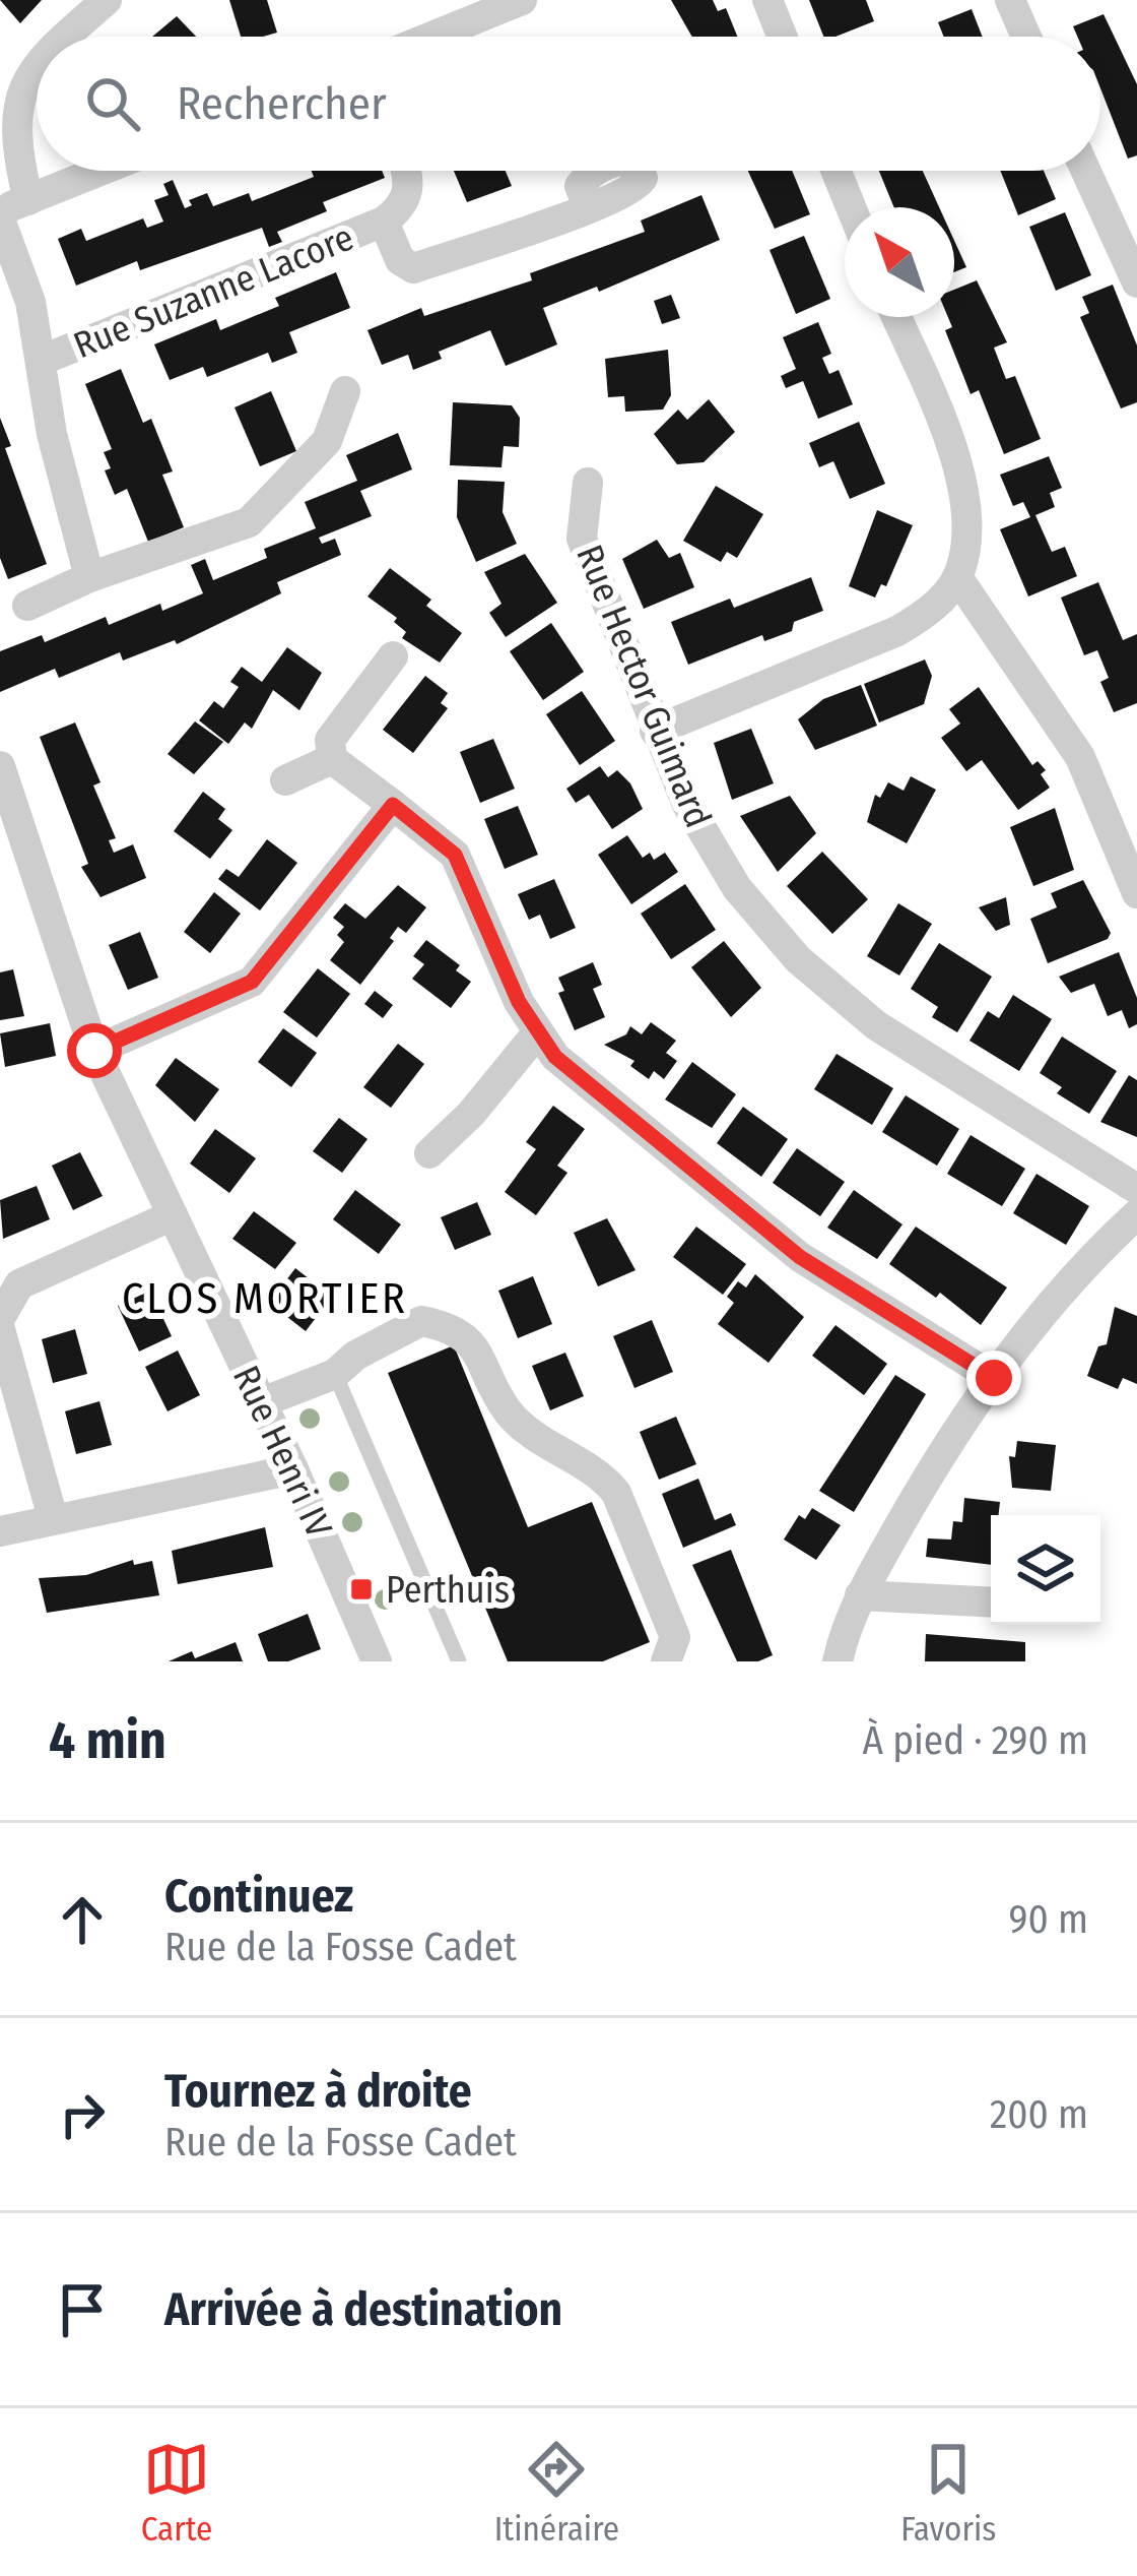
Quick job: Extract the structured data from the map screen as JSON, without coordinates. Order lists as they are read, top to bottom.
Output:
{
  "streets": {
    "street": ["Rue Suzanne Lacore", "Rue Hector Guimard", "Rue Henri IV"]
  },
  "districts": ["CLOS MORTIER"],
  "places": {
    "transit": ["Perthuis"]
  },
  "north": "top left",
  "page": {
    "search": "Rechercher",
    "heading": ["4 min", "À pied · 290 m"],
    "list": [
      ["Continuez", "Rue de la Fosse Cadet", "90 m"],
      ["Tournez à droite", "Rue de la Fosse Cadet", "200 m"],
      "Arrivée à destination"
    ],
    "nav": ["Carte", "Itinéraire", "Favoris"]
  }
}
